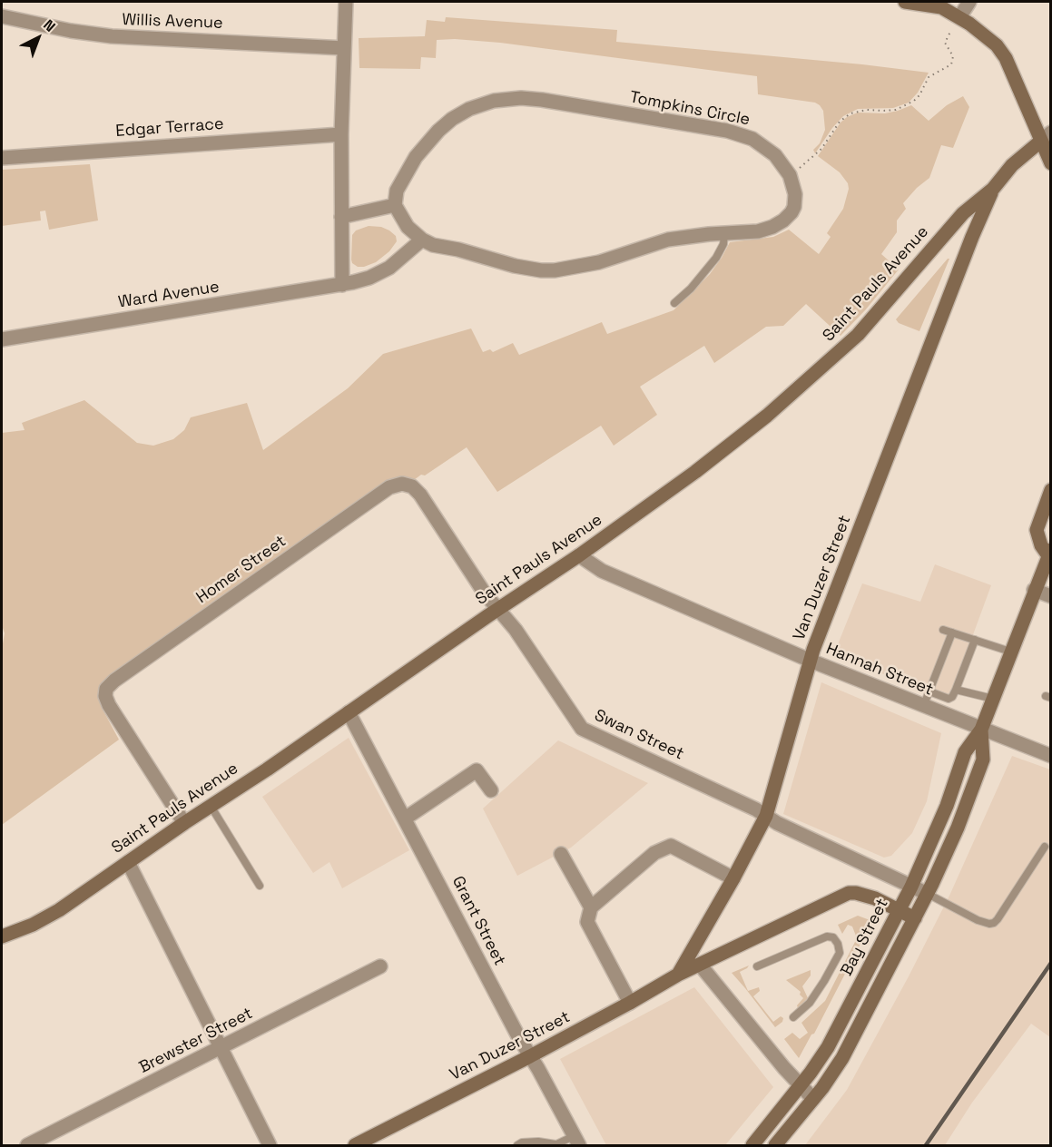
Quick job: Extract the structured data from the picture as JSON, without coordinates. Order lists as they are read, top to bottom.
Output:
{
  "streets": {
    "main road": ["Saint Pauls Avenue", "Van Duzer Street", "Bay Street"],
    "street": [
      "Willis Avenue",
      "Tompkins Circle",
      "Edgar Terrace",
      "Ward Avenue",
      "Homer Street",
      "Hannah Street",
      "Swan Street",
      "Grant Street",
      "Brewster Street"
    ]
  },
  "crossings": [
    ["Saint Pauls Avenue", "Homer Street"],
    ["Saint Pauls Avenue", "Van Duzer Street"],
    ["Saint Pauls Avenue", "Hannah Street"],
    ["Saint Pauls Avenue", "Swan Street"],
    ["Saint Pauls Avenue", "Grant Street"],
    ["Homer Street", "Swan Street"],
    ["Van Duzer Street", "Hannah Street"],
    ["Van Duzer Street", "Swan Street"],
    ["Van Duzer Street", "Grant Street"],
    ["Van Duzer Street", "Bay Street"],
    ["Hannah Street", "Bay Street"],
    ["Swan Street", "Bay Street"]
  ],
  "north": "top right"
}
